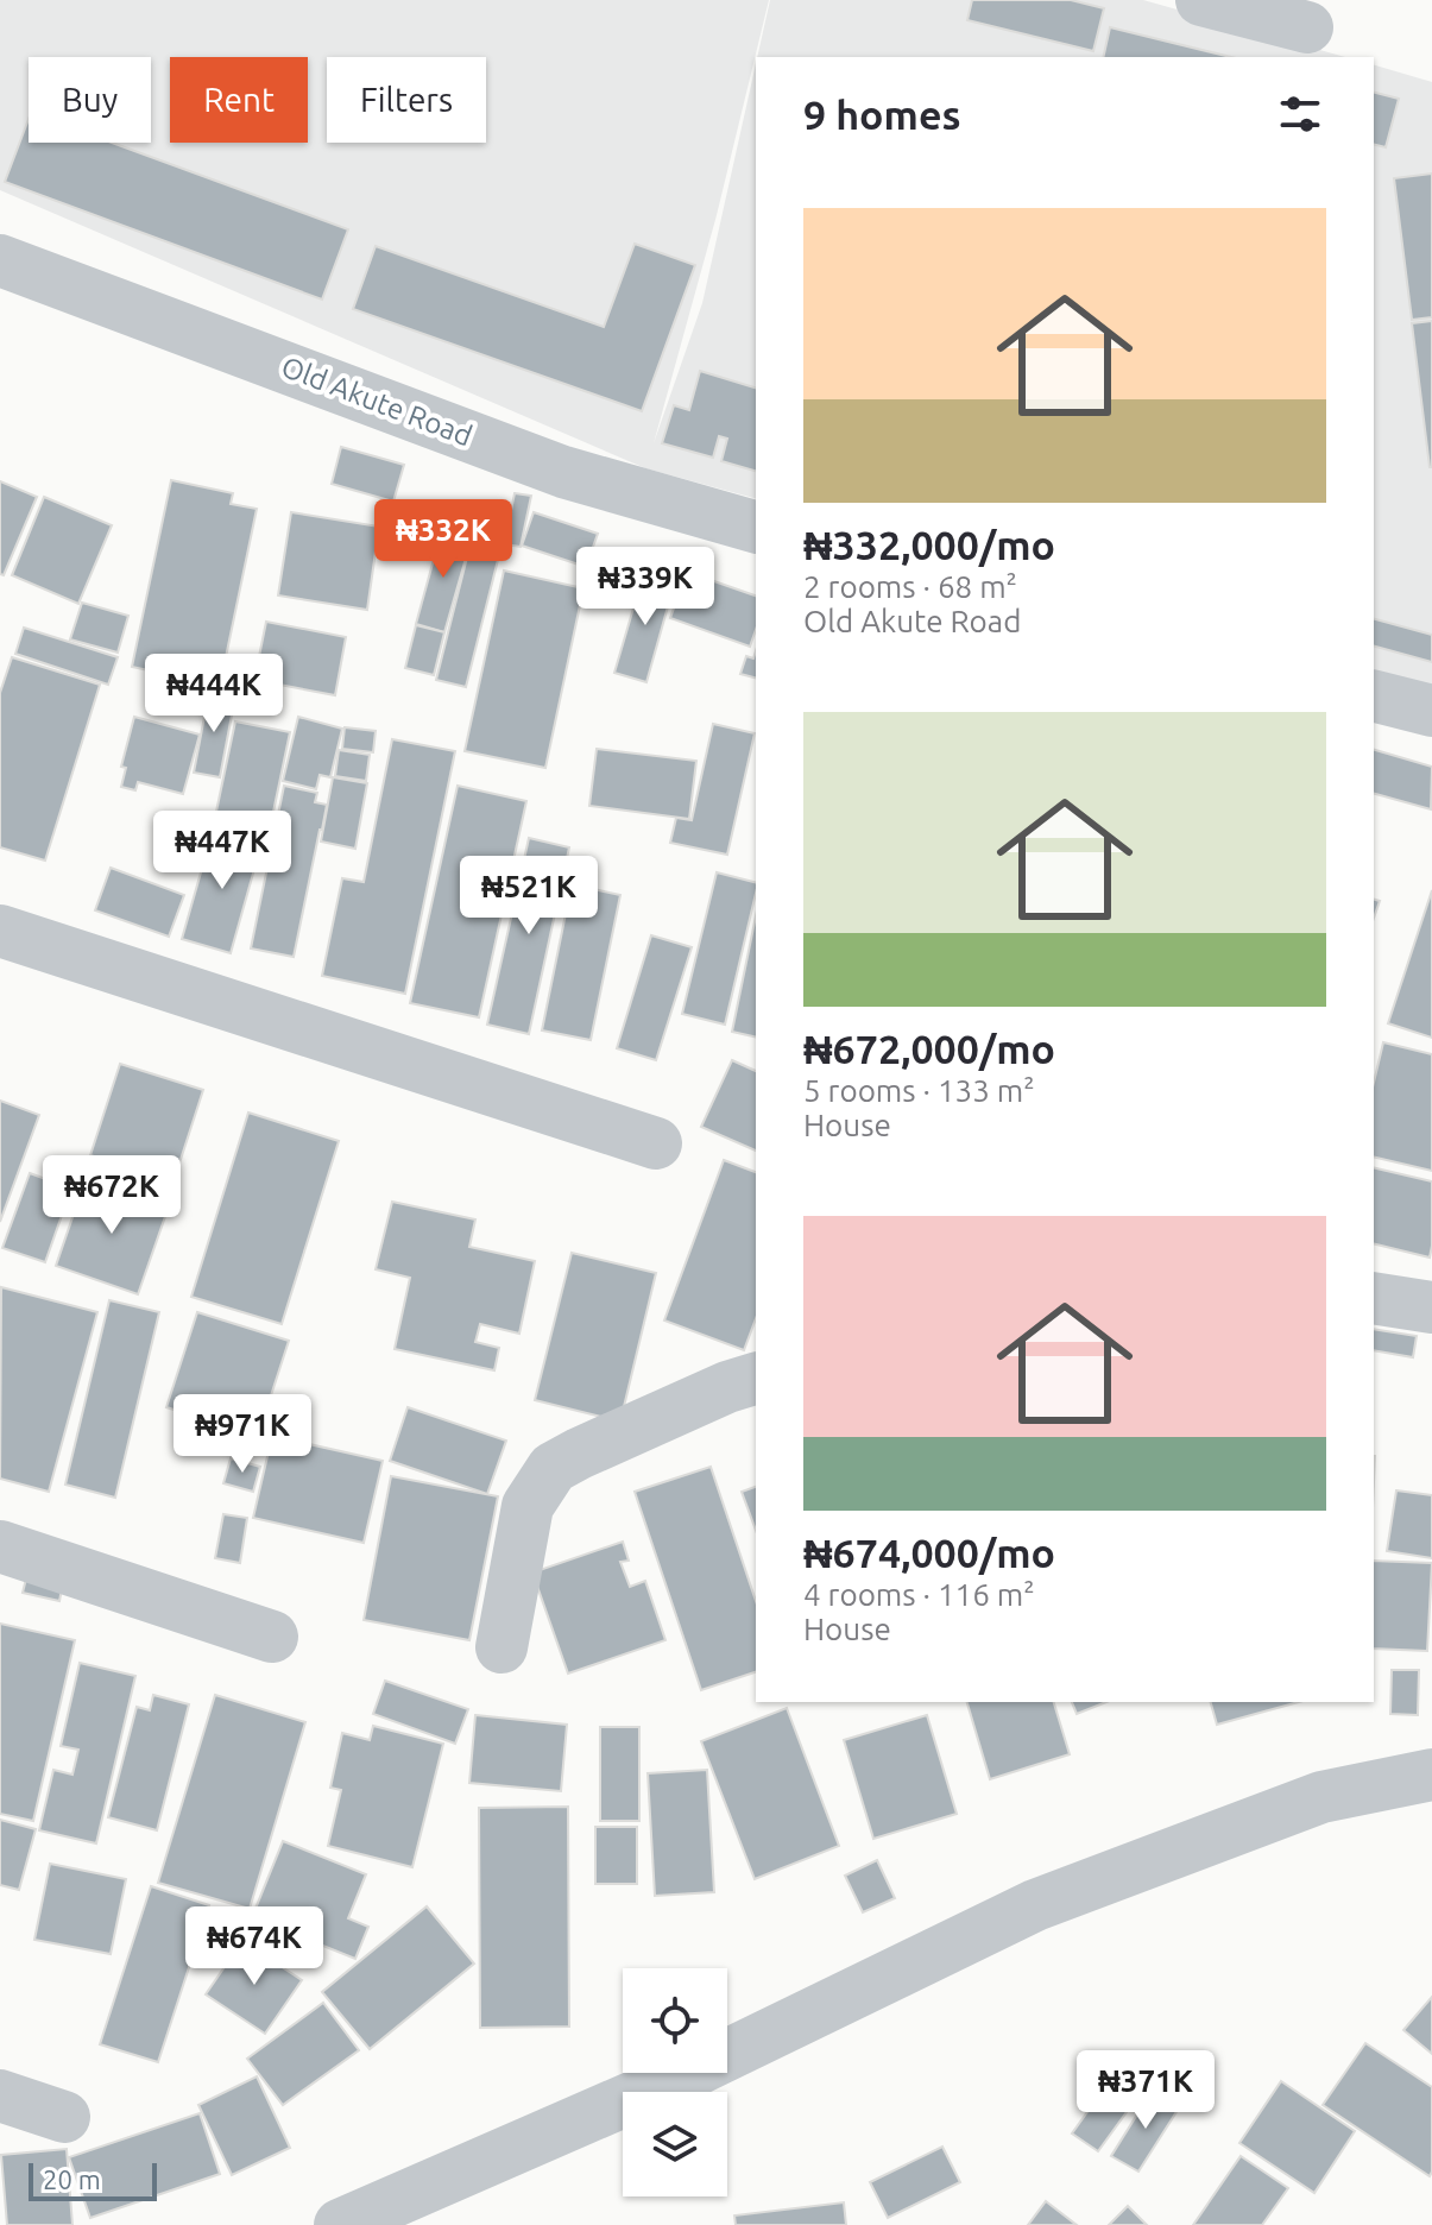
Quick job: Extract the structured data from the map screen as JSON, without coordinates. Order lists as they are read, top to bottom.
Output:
{
  "streets": {
    "street": ["Old Akute Road"]
  },
  "scale_bar": "20 m",
  "page": {
    "chip": ["Buy", "Rent", "Filters"],
    "heading": "9 homes",
    "list": [
      {
        "name": "₦332,000/mo",
        "note": "2 rooms · 68 m² · Old Akute Road"
      },
      {
        "name": "₦672,000/mo",
        "note": "5 rooms · 133 m² · House"
      },
      {
        "name": "₦674,000/mo",
        "note": "4 rooms · 116 m² · House"
      }
    ],
    "price": [
      "₦332K",
      "₦339K",
      "₦444K",
      "₦447K",
      "₦521K",
      "₦672K",
      "₦971K",
      "₦674K",
      "₦371K"
    ],
    "scale": "20 m"
  }
}
